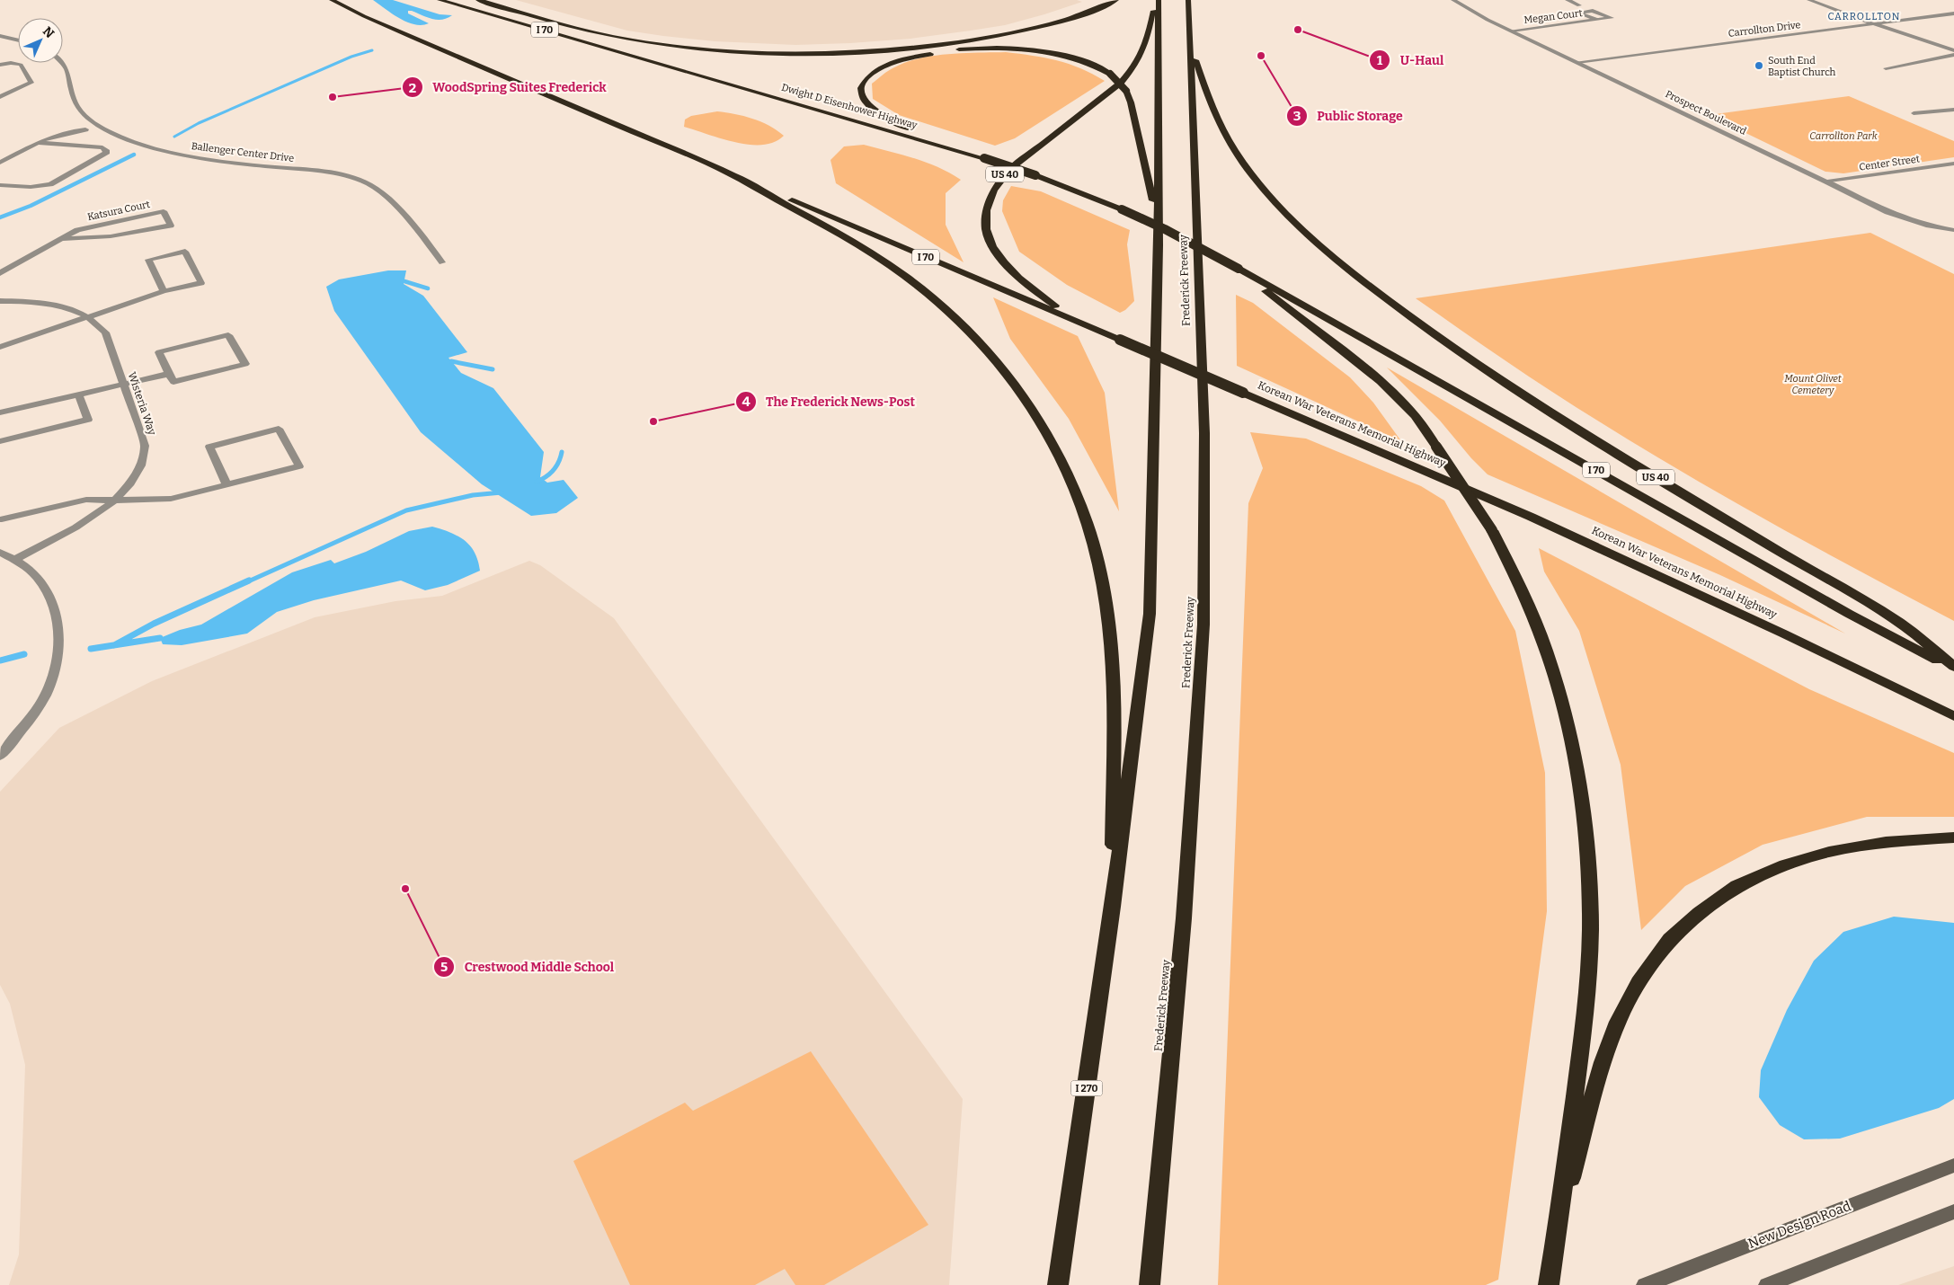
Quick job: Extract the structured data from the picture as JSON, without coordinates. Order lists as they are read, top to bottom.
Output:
{
  "streets": {
    "highway": [
      "I 70",
      "Dwight D Eisenhower Highway",
      "US 40",
      "Frederick Freeway",
      "Korean War Veterans Memorial Highway",
      "I 270"
    ],
    "main road": ["New Design Road"],
    "street": [
      "Megan Court",
      "Carrollton Drive",
      "Prospect Boulevard",
      "Ballenger Center Drive",
      "Center Street",
      "Katsura Court",
      "Wisteria Way"
    ]
  },
  "crossings": [
    ["Megan Court", "Prospect Boulevard"],
    ["Carrollton Drive", "Prospect Boulevard"],
    ["I 70", "Dwight D Eisenhower Highway"],
    ["I 70", "US 40"],
    ["I 70", "Korean War Veterans Memorial Highway"],
    ["Prospect Boulevard", "Center Street"],
    ["US 40", "Frederick Freeway"],
    ["US 40", "Korean War Veterans Memorial Highway"]
  ],
  "districts": ["CARROLLTON"],
  "parks": ["Carrollton Park", "Mount Olivet Cemetery"],
  "places": [
    "U-Haul",
    "Public Storage",
    "South End Baptist Church",
    "WoodSpring Suites Frederick",
    "The Frederick News-Post",
    "Crestwood Middle School"
  ],
  "north": "top right"
}
